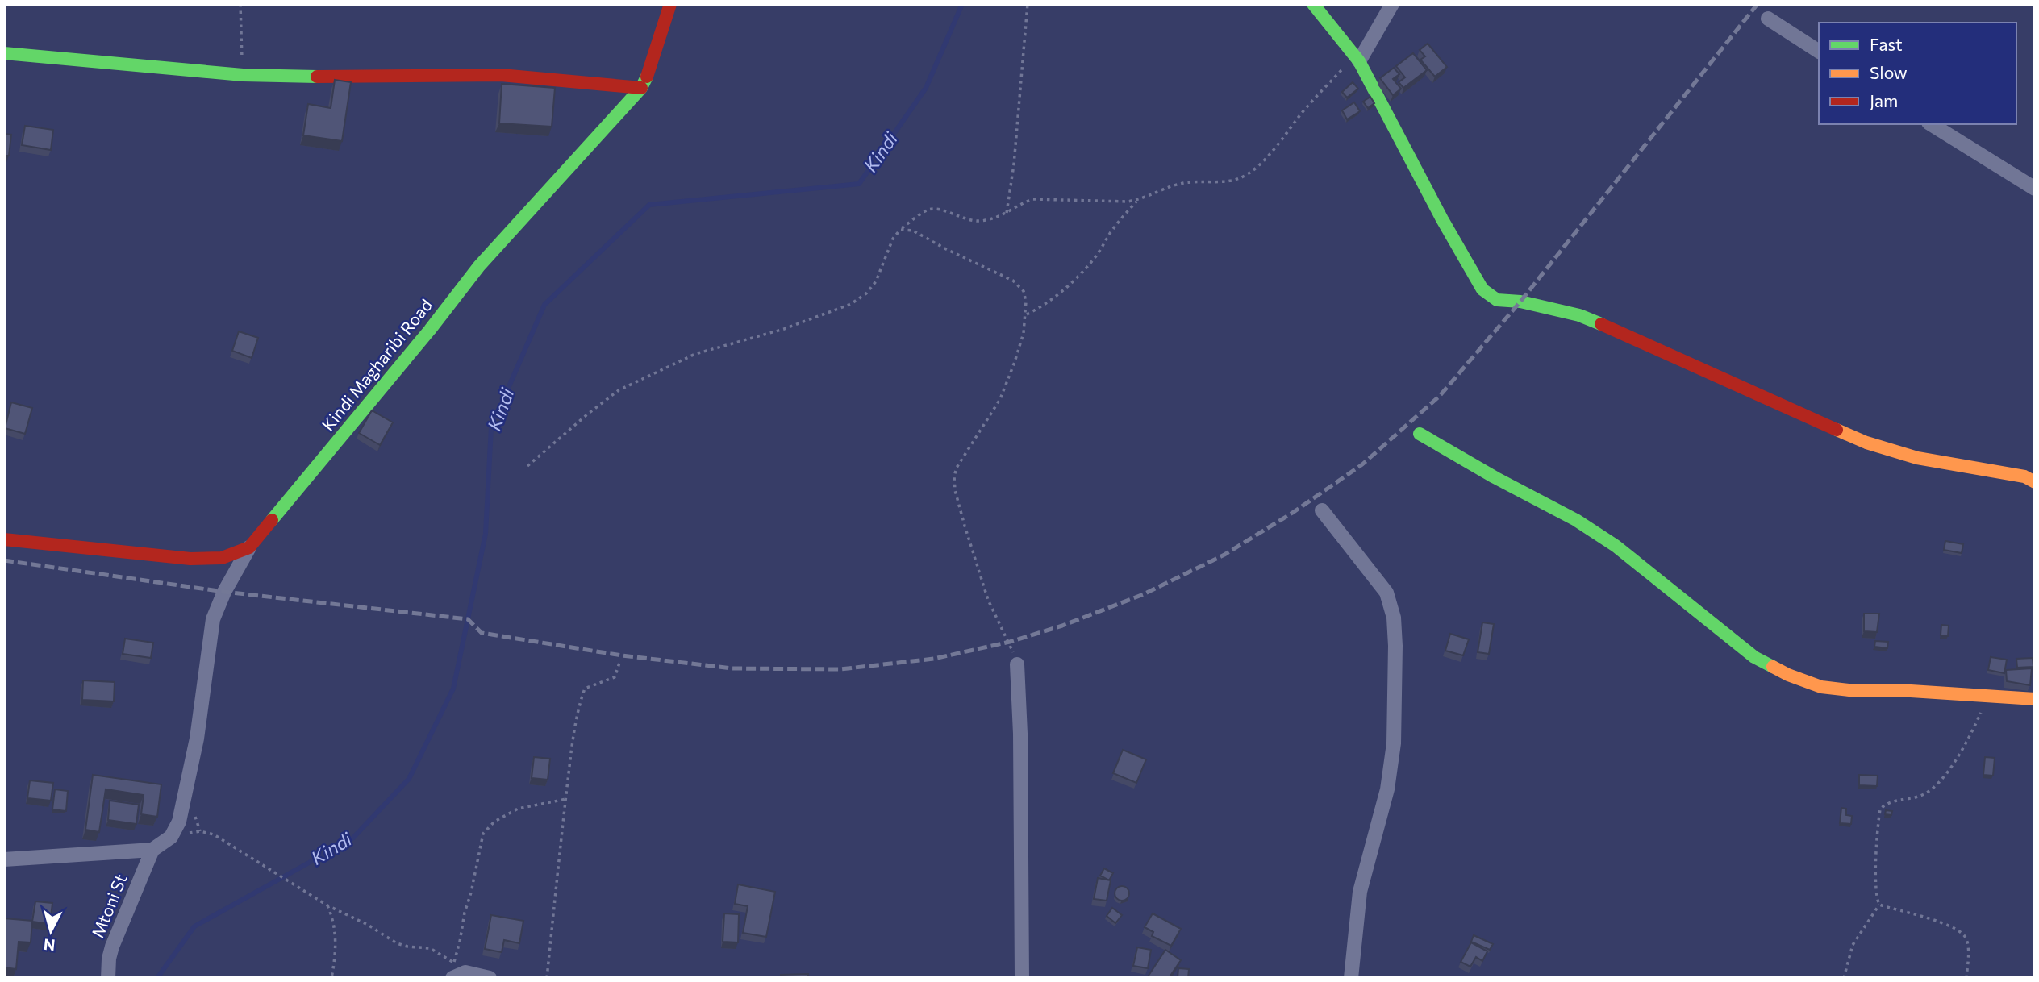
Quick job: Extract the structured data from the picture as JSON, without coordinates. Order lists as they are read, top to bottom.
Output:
{
  "streets": {
    "street": ["Kindi Magharibi Road", "Mtoni St"]
  },
  "water": ["Kindi"],
  "legend": ["Fast", "Slow", "Jam"],
  "north": "bottom"
}
